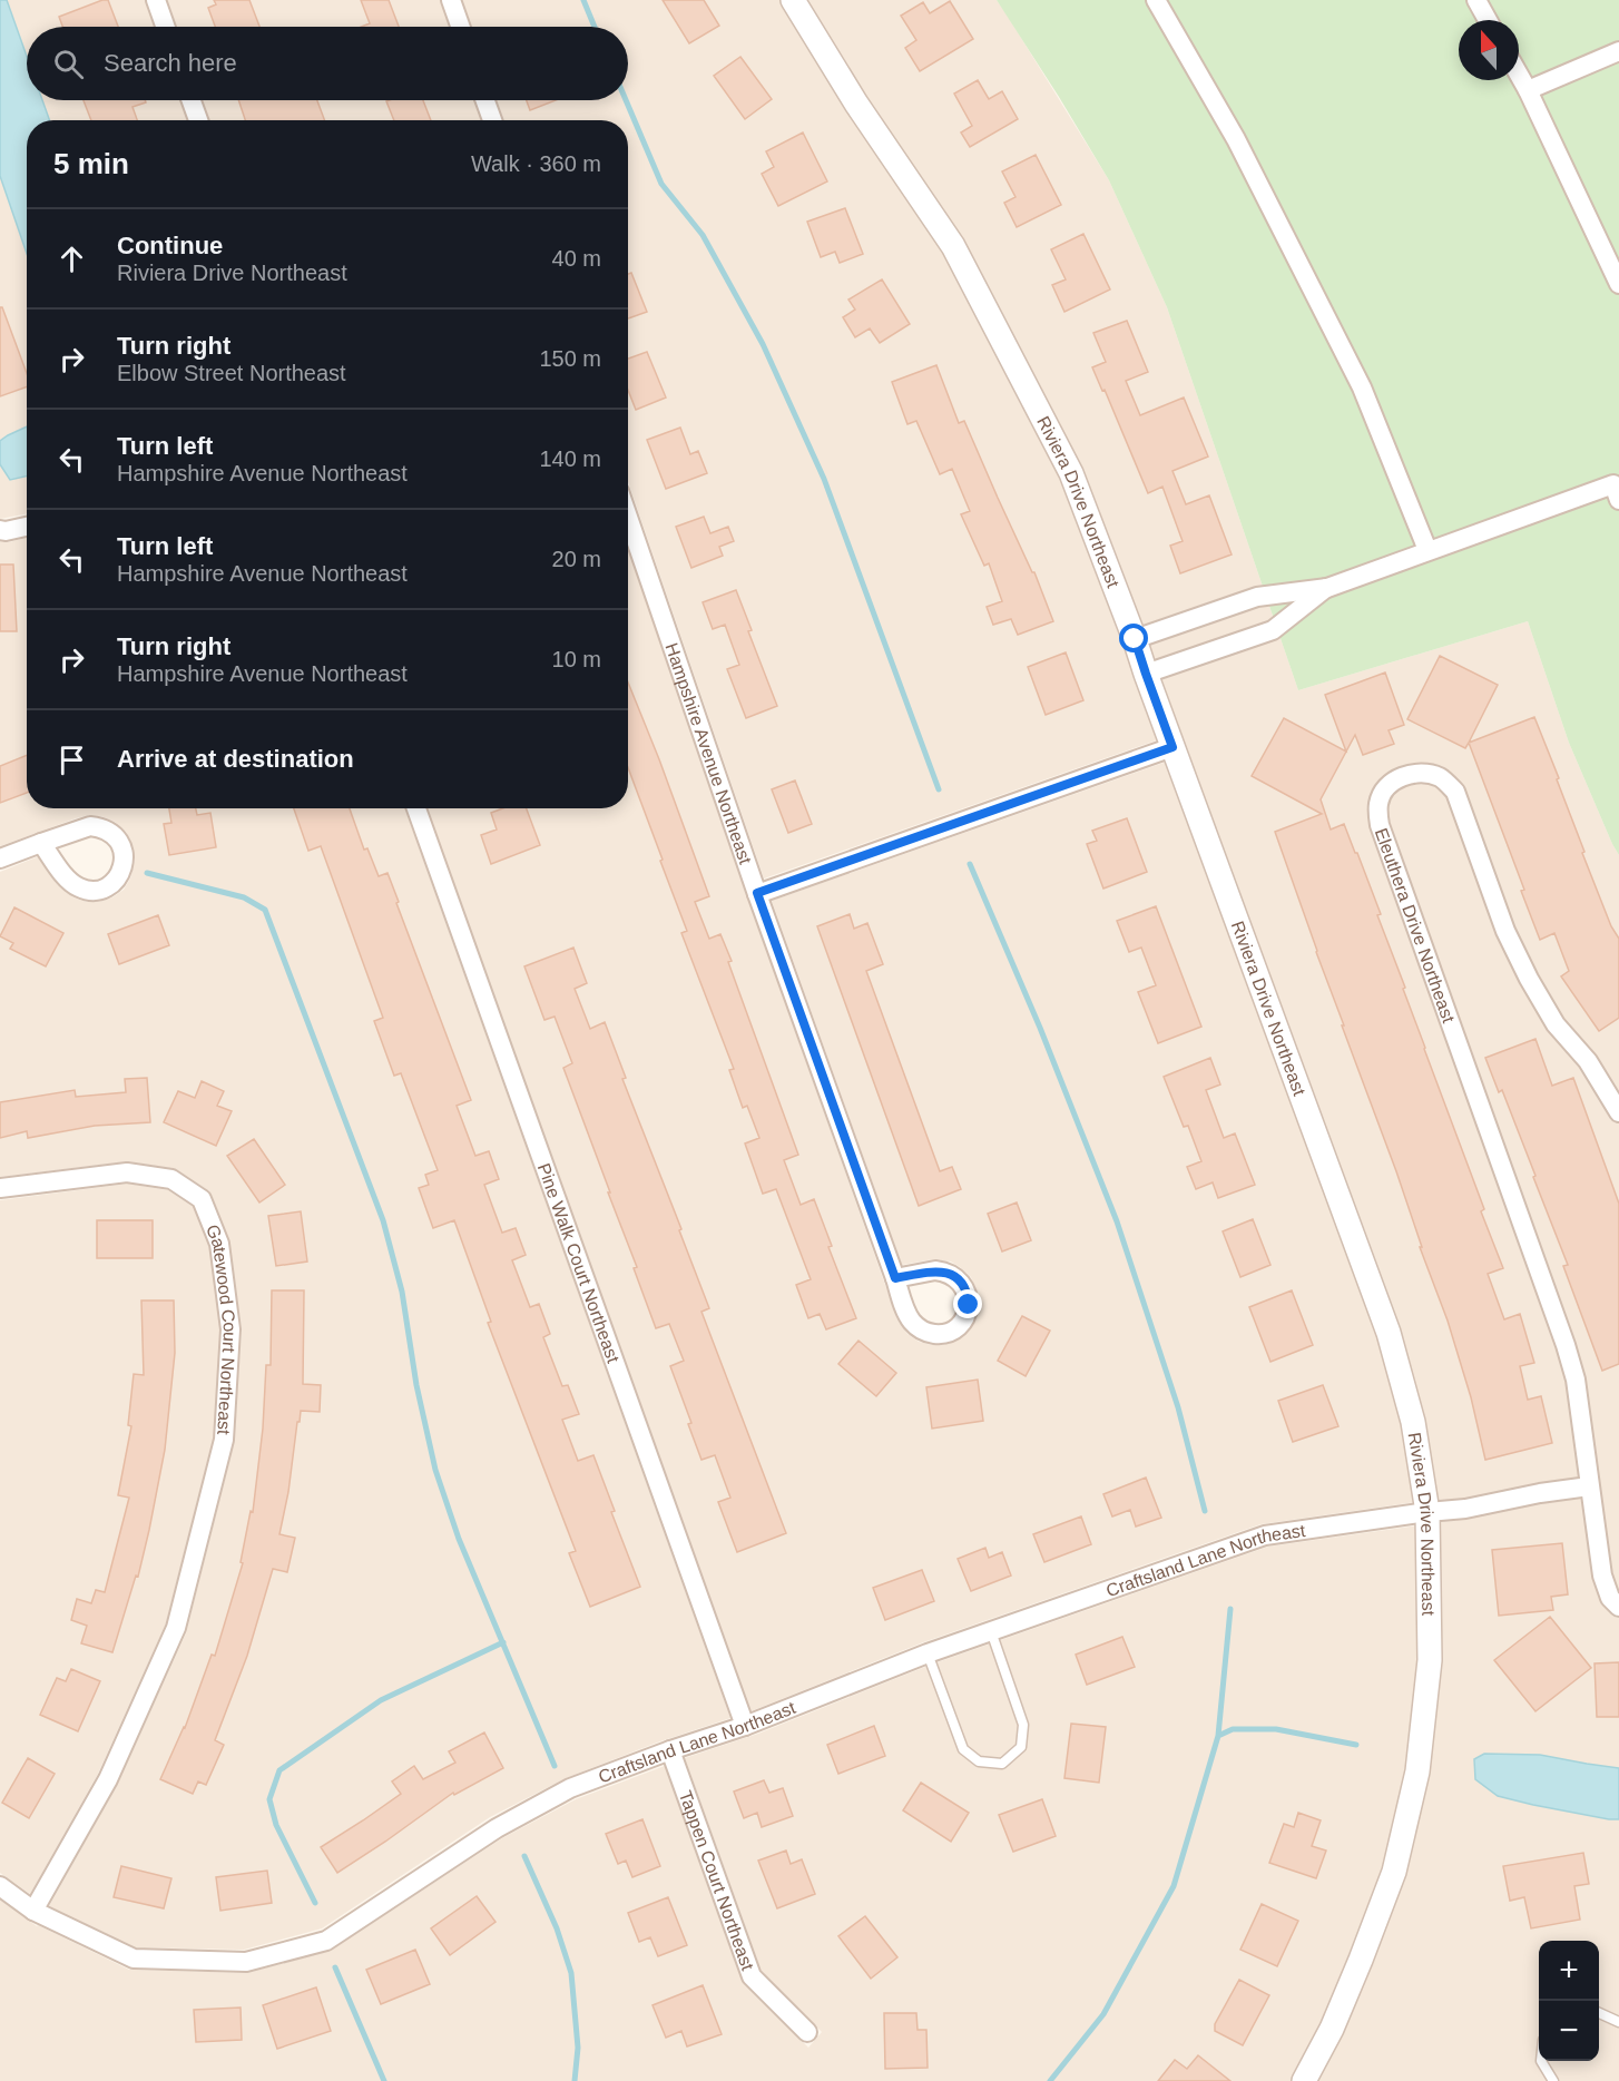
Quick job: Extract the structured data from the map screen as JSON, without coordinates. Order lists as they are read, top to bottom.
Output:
{
  "streets": {
    "street": [
      "Riviera Drive Northeast",
      "Hampshire Avenue Northeast",
      "Eleuthera Drive Northeast",
      "Pine Walk Court Northeast",
      "Gatewood Court Northeast",
      "Craftsland Lane Northeast",
      "Tappen Court Northeast"
    ]
  },
  "crossings": [
    ["Riviera Drive Northeast", "Craftsland Lane Northeast"],
    ["Pine Walk Court Northeast", "Craftsland Lane Northeast"],
    ["Gatewood Court Northeast", "Craftsland Lane Northeast"],
    ["Craftsland Lane Northeast", "Tappen Court Northeast"]
  ],
  "north": "top",
  "page": {
    "search": "Search here",
    "heading": ["5 min", "Walk · 360 m"],
    "list": [
      ["Continue", "Riviera Drive Northeast", "40 m"],
      ["Turn right", "Elbow Street Northeast", "150 m"],
      ["Turn left", "Hampshire Avenue Northeast", "140 m"],
      ["Turn left", "Hampshire Avenue Northeast", "20 m"],
      ["Turn right", "Hampshire Avenue Northeast", "10 m"],
      "Arrive at destination"
    ],
    "map_buttons": ["+", "−"]
  }
}
